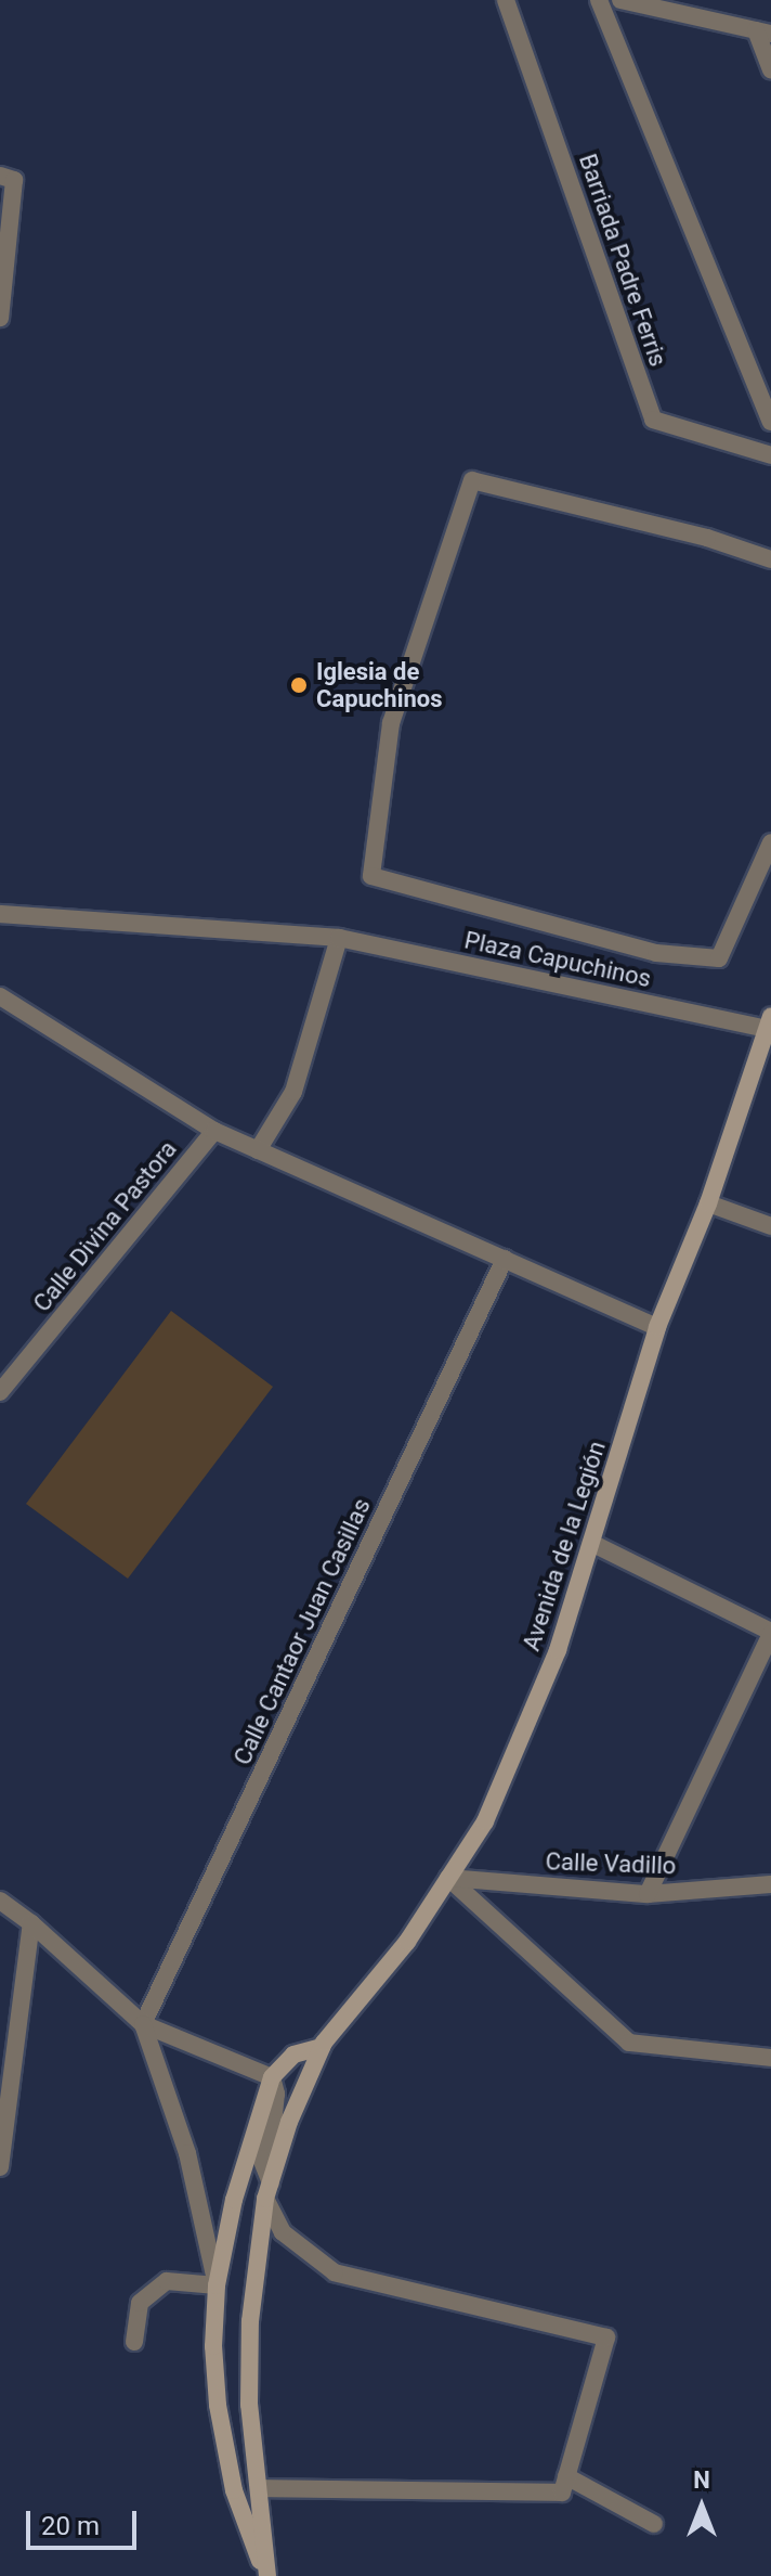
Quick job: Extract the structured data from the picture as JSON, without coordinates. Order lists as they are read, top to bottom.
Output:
{
  "streets": {
    "main road": ["Avenida de la Legión"],
    "street": [
      "Barriada Padre Ferris",
      "Plaza Capuchinos",
      "Calle Divina Pastora",
      "Calle Cantaor Juan Casillas",
      "Calle Vadillo"
    ]
  },
  "crossings": [
    ["Plaza Capuchinos", "Avenida de la Legión"],
    ["Avenida de la Legión", "Calle Vadillo"]
  ],
  "places": ["Iglesia de Capuchinos"],
  "scale_bar": "20 m",
  "north": "top"
}
